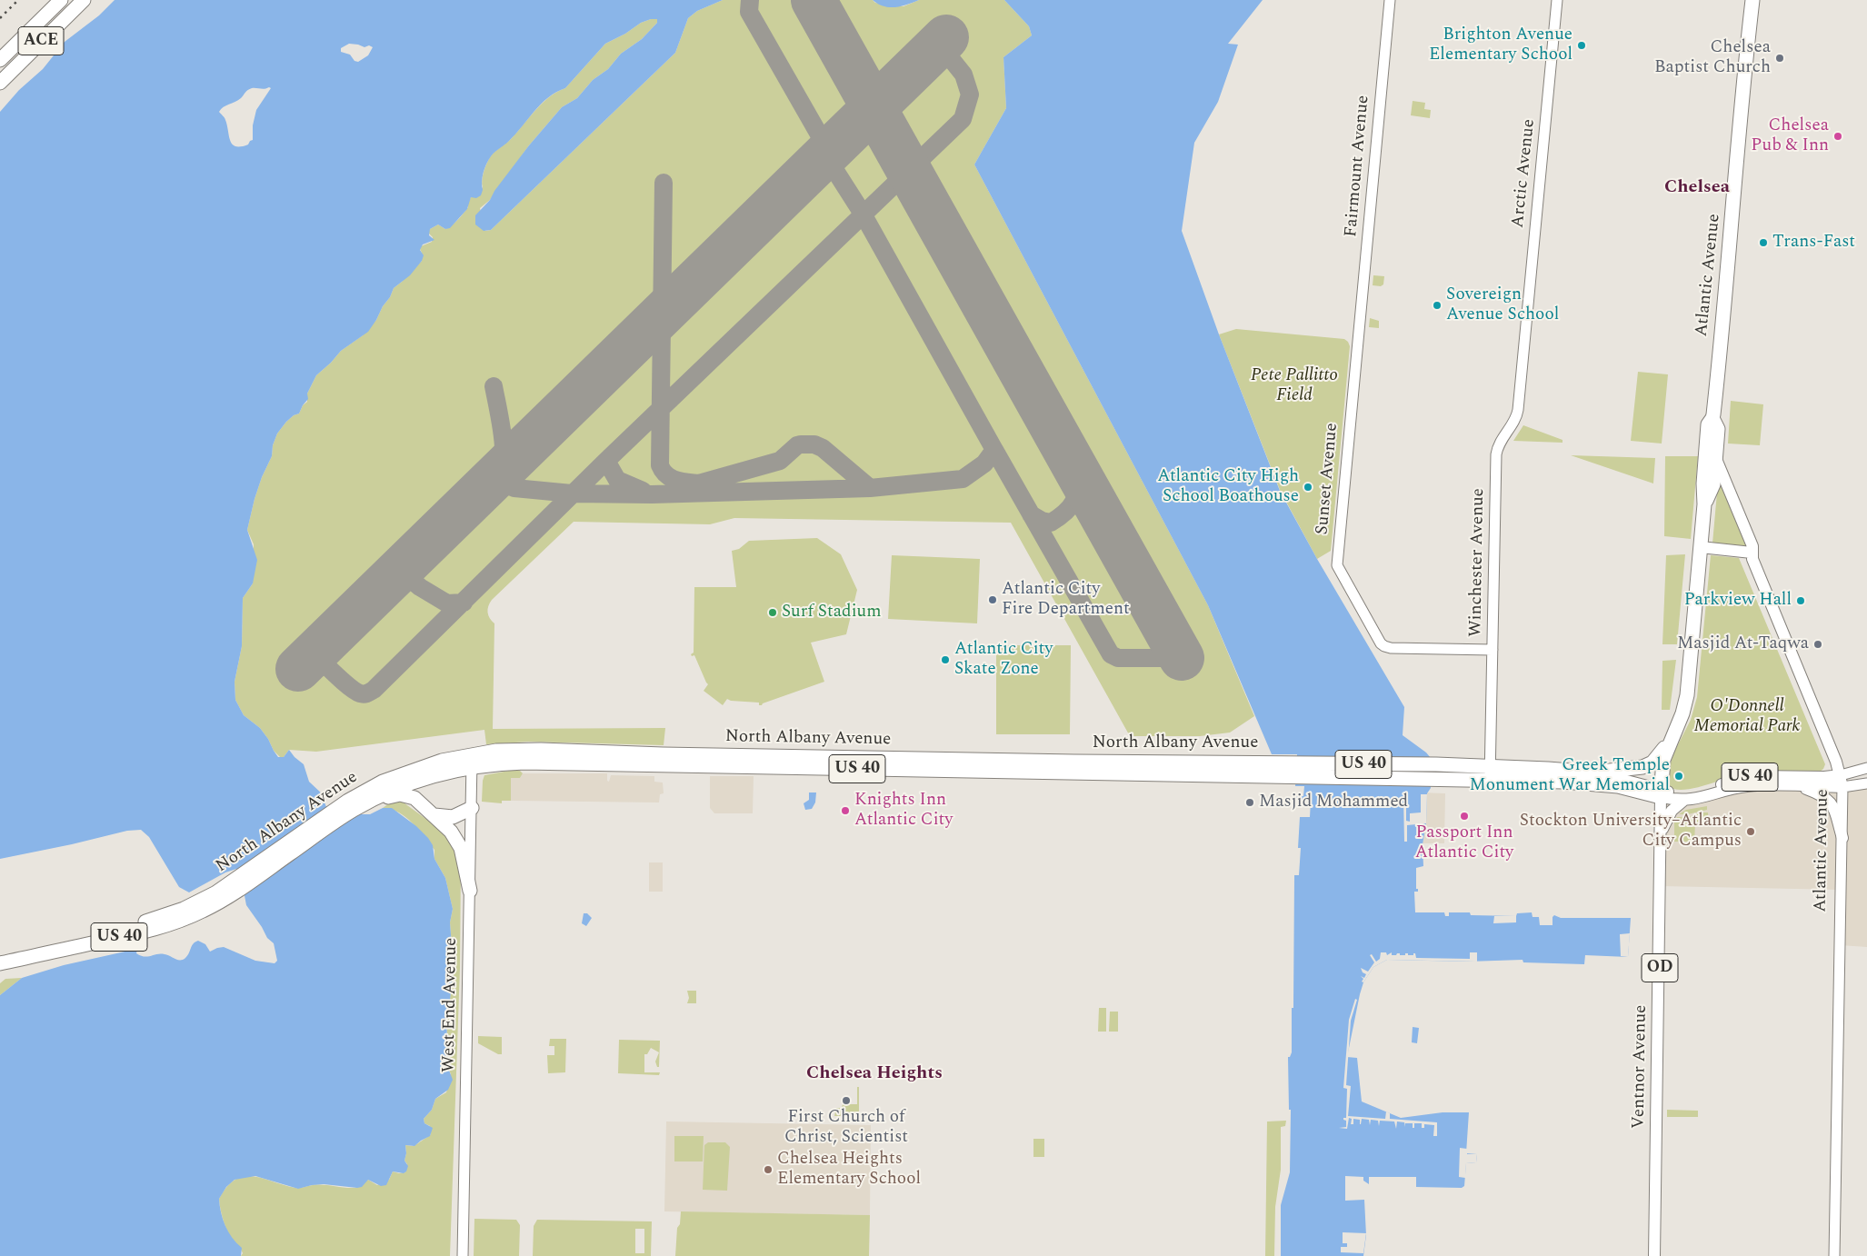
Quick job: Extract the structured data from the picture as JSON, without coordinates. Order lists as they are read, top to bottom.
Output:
{
  "streets": {
    "highway": [
      "ACE",
      "Atlantic Avenue",
      "North Albany Avenue",
      "US 40",
      "OD"
    ],
    "main road": ["Ventnor Avenue"],
    "street": [
      "Fairmount Avenue",
      "Arctic Avenue",
      "Sunset Avenue",
      "Winchester Avenue",
      "West End Avenue"
    ]
  },
  "crossings": [
    ["Fairmount Avenue", "Sunset Avenue"],
    ["Arctic Avenue", "Winchester Avenue"],
    ["Atlantic Avenue", "US 40"],
    ["Atlantic Avenue", "OD"],
    ["Sunset Avenue", "Winchester Avenue"],
    ["Winchester Avenue", "North Albany Avenue"],
    ["North Albany Avenue", "US 40"],
    ["North Albany Avenue", "OD"],
    ["North Albany Avenue", "West End Avenue"],
    ["North Albany Avenue", "Ventnor Avenue"],
    ["US 40", "OD"],
    ["US 40", "Ventnor Avenue"],
    ["OD", "Ventnor Avenue"]
  ],
  "districts": ["Chelsea", "Chelsea Heights"],
  "parks": ["Pete Pallitto Field", "O'Donnell Memorial Park"],
  "places": [
    "Brighton Avenue Elementary School",
    "Chelsea Baptist Church",
    "Chelsea Pub & Inn",
    "Trans-Fast",
    "Sovereign Avenue School",
    "Atlantic City High School Boathouse",
    "Atlantic City Fire Department",
    "Parkview Hall",
    "Surf Stadium",
    "Masjid At-Taqwa",
    "Atlantic City Skate Zone",
    "Greek Temple Monument War Memorial",
    "Masjid Mohammed",
    "Knights Inn Atlantic City",
    "Passport Inn Atlantic City",
    "Stockton University–Atlantic City Campus",
    "First Church of Christ, Scientist",
    "Chelsea Heights Elementary School"
  ]
}
